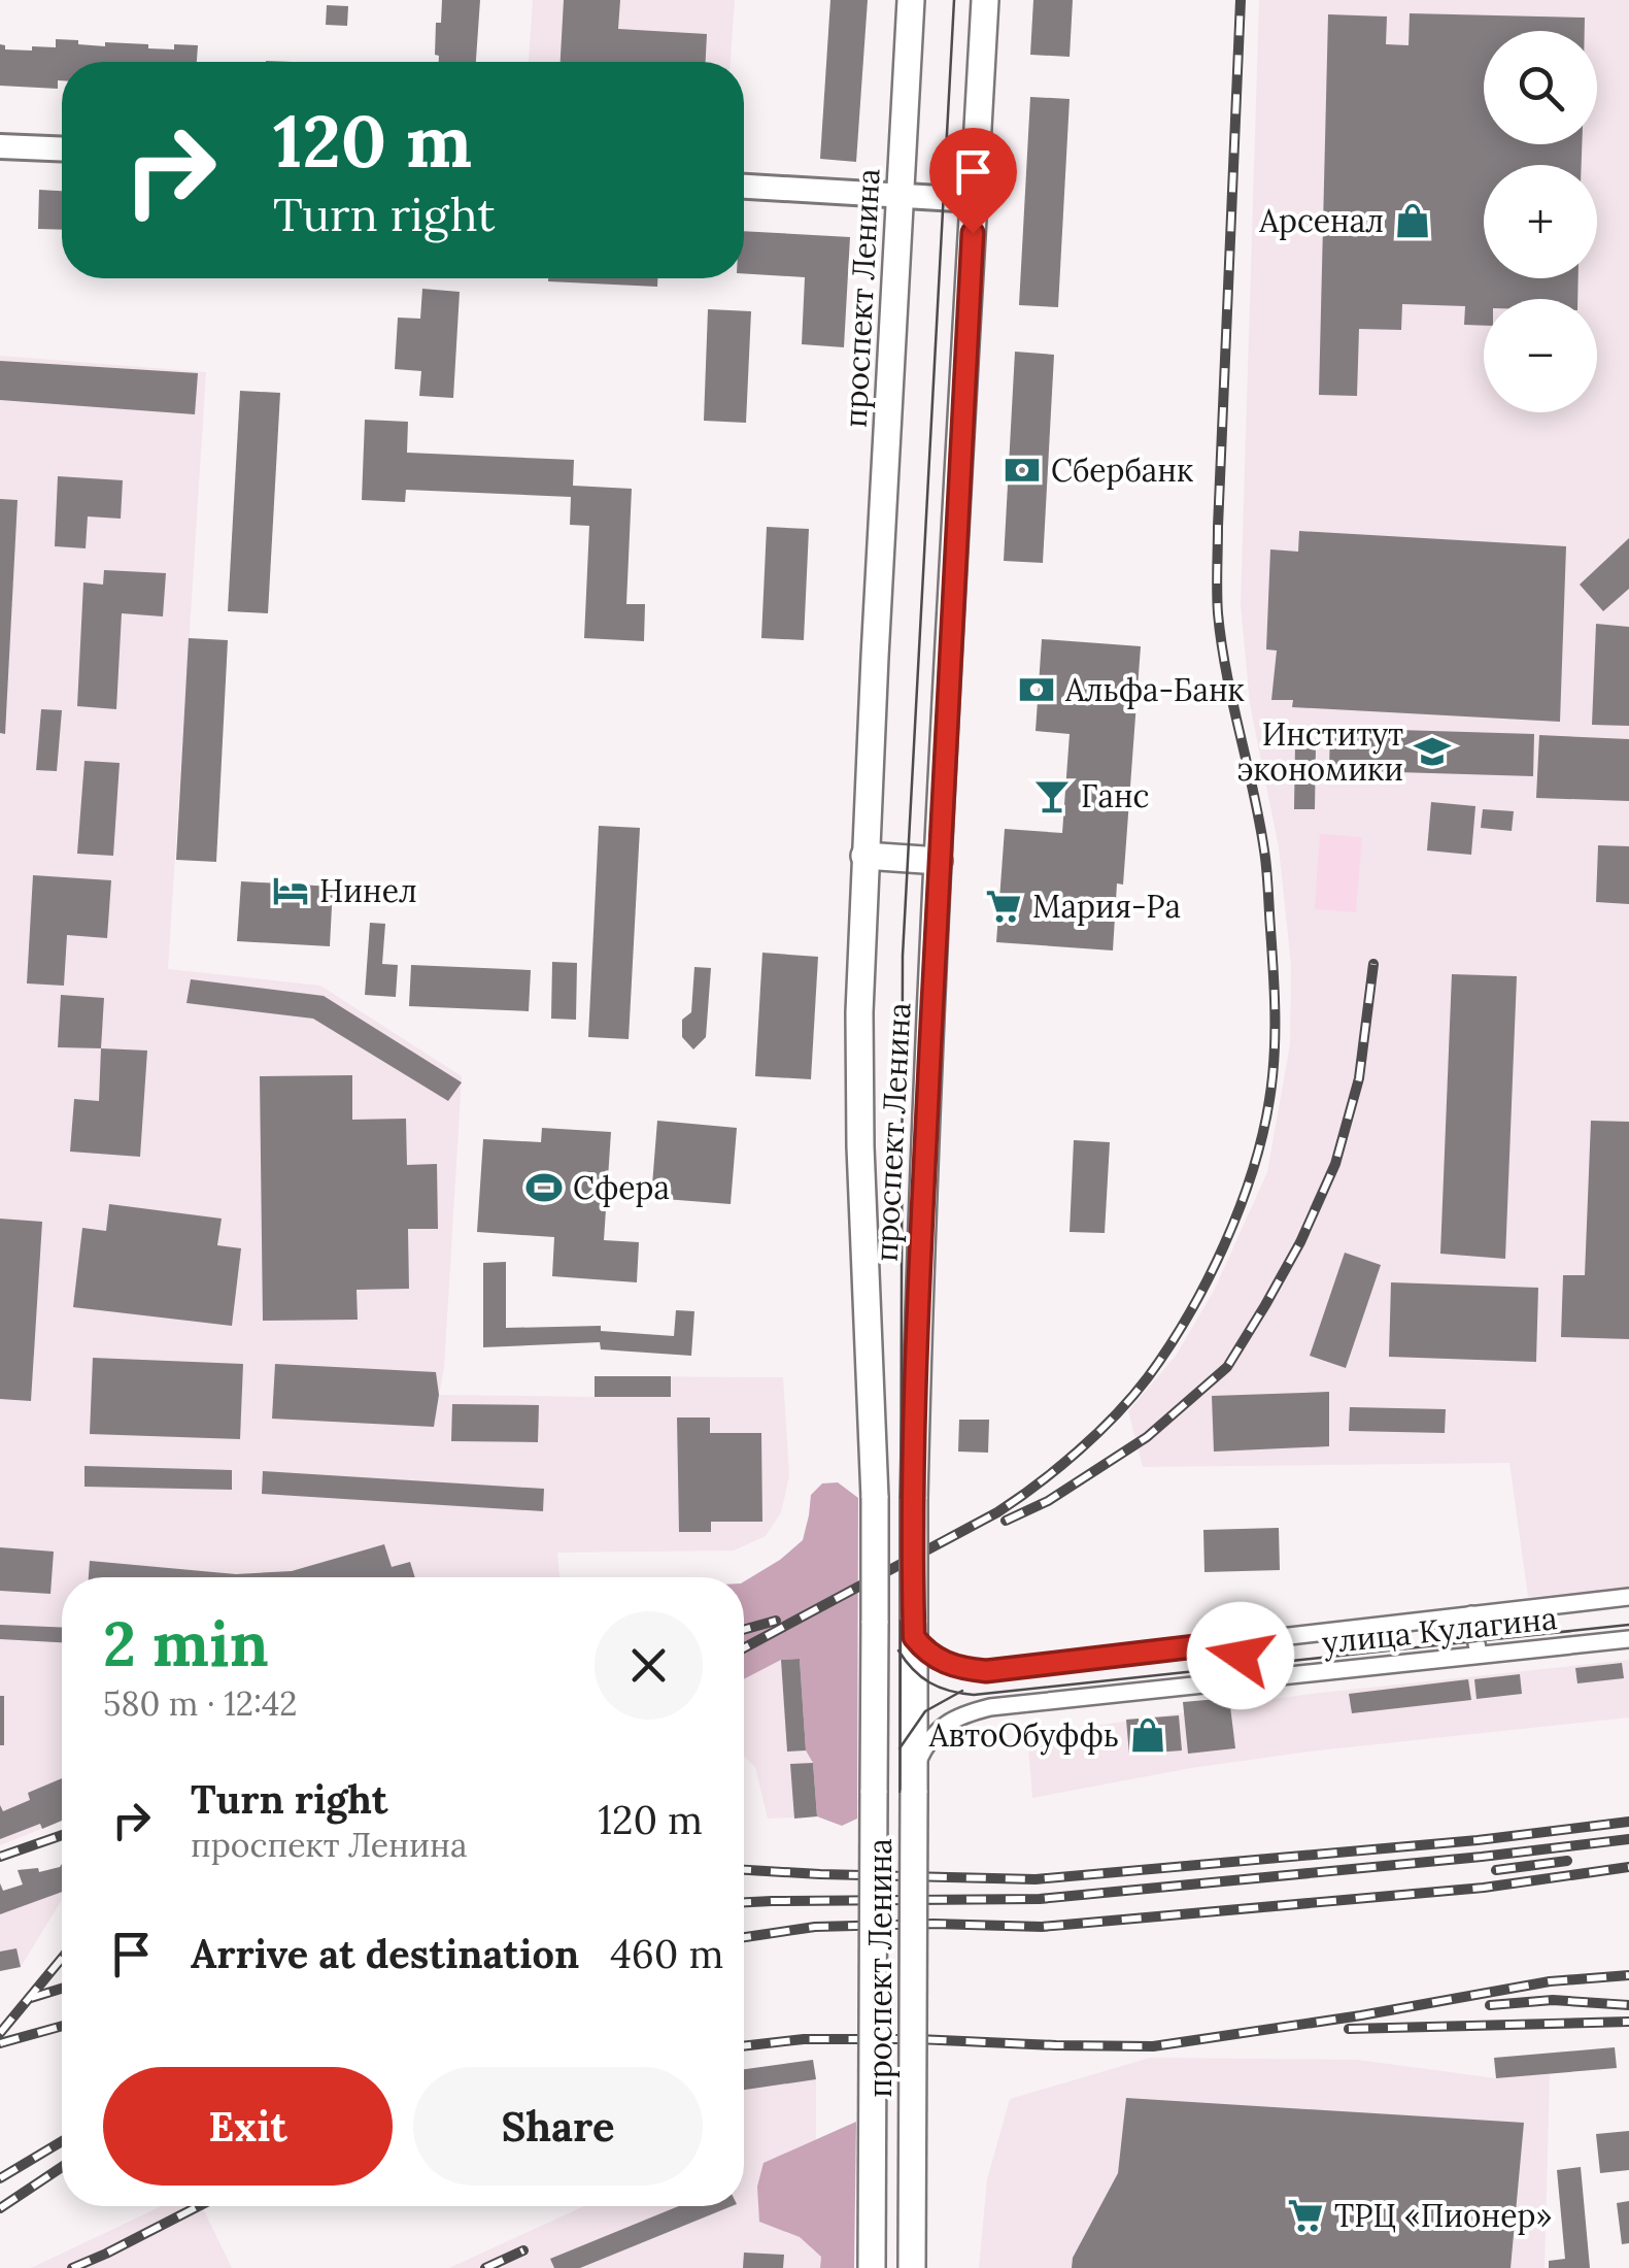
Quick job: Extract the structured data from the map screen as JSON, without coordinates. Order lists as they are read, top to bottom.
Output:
{
  "streets": {
    "main road": ["проспект Ленина"],
    "street": ["улица Кулагина"]
  },
  "crossings": [
    ["проспект Ленина", "улица Кулагина"]
  ],
  "places": {
    "shop": ["Арсенал", "АвтоОбуффь"],
    "bank": ["Сбербанк", "Альфа-Банк"],
    "school or university": ["Институт экономики"],
    "bar": ["Ганс"],
    "hotel": ["Нинел"],
    "supermarket": ["Мария-Ра", "ТРЦ «Пионер»"],
    "sports": ["Сфера"]
  },
  "page": {
    "map_buttons": ["+", "−"],
    "turn": ["120 m", "Turn right"],
    "heading": ["2 min", "580 m · 12:42"],
    "list": [
      {
        "name": "Turn right",
        "note": "проспект Ленина",
        "value": "120 m"
      },
      {
        "name": "Arrive at destination",
        "value": "460 m"
      }
    ],
    "buttons": ["Exit", "Share"]
  }
}
